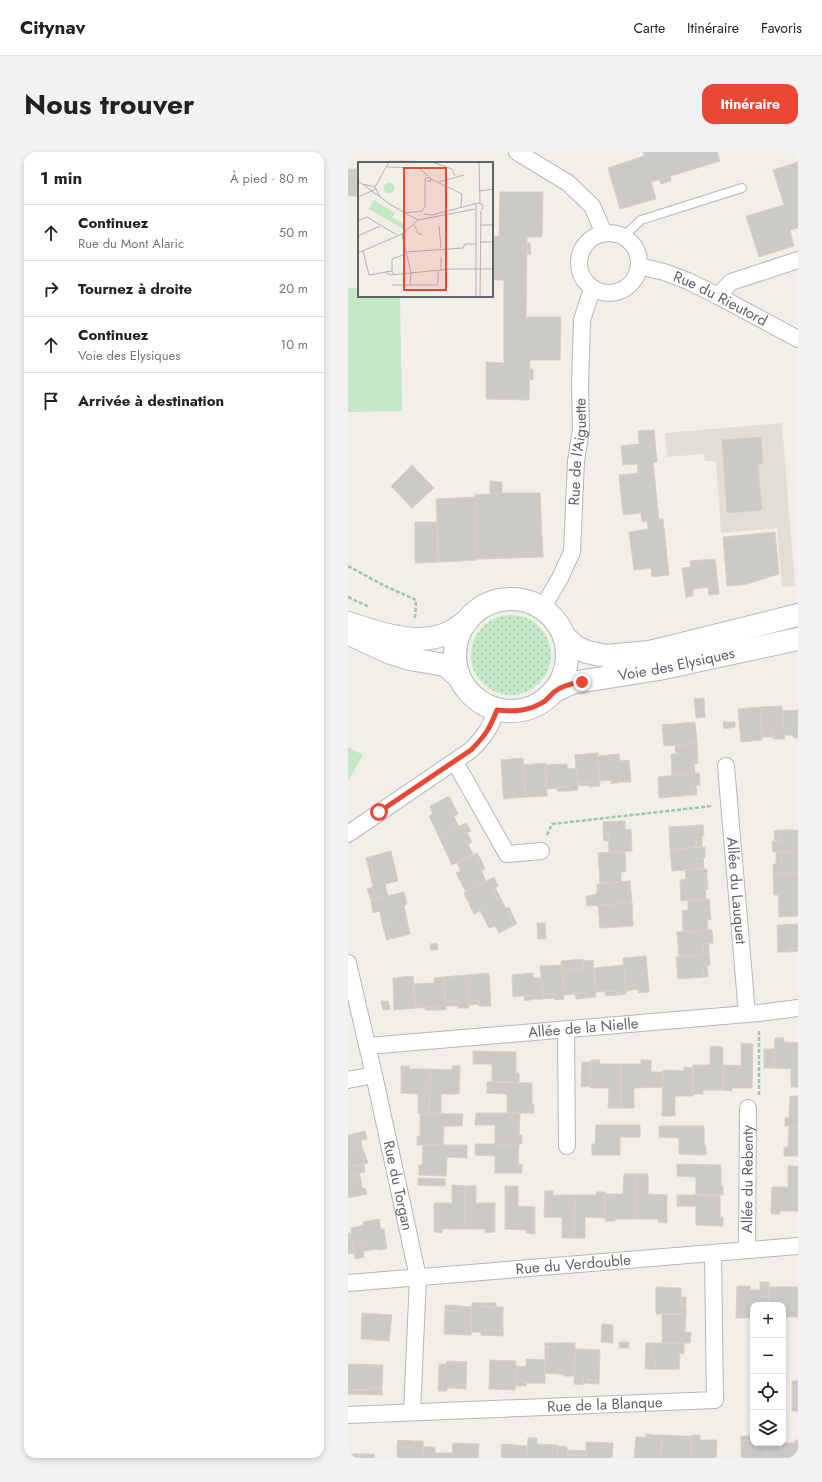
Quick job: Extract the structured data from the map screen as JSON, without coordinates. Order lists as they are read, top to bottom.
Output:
{
  "streets": {
    "street": [
      "Rue du Rieutord",
      "Rue de l'Aiguette",
      "Voie des Elysiques",
      "Allée du Lauquet",
      "Allée de la Nielle",
      "Allée du Rebenty",
      "Rue du Torgan",
      "Rue du Verdouble",
      "Rue de la Blanque"
    ]
  },
  "crossings": [
    ["Rue du Rieutord", "Rue de l'Aiguette"],
    ["Rue de l'Aiguette", "Voie des Elysiques"],
    ["Allée du Lauquet", "Allée de la Nielle"],
    ["Allée de la Nielle", "Rue du Torgan"],
    ["Allée du Rebenty", "Rue du Verdouble"],
    ["Rue du Torgan", "Rue du Verdouble"],
    ["Rue du Torgan", "Rue de la Blanque"],
    ["Rue du Verdouble", "Rue de la Blanque"]
  ],
  "page": {
    "header": "Citynav",
    "nav": ["Carte", "Itinéraire", "Favoris"],
    "title": "Nous trouver",
    "buttons": "Itinéraire",
    "heading": ["1 min", "À pied · 80 m"],
    "list": [
      ["Continuez", "Rue du Mont Alaric", "50 m"],
      ["Tournez à droite", "20 m"],
      ["Continuez", "Voie des Elysiques", "10 m"],
      "Arrivée à destination"
    ],
    "map_buttons": ["+", "−"]
  }
}
